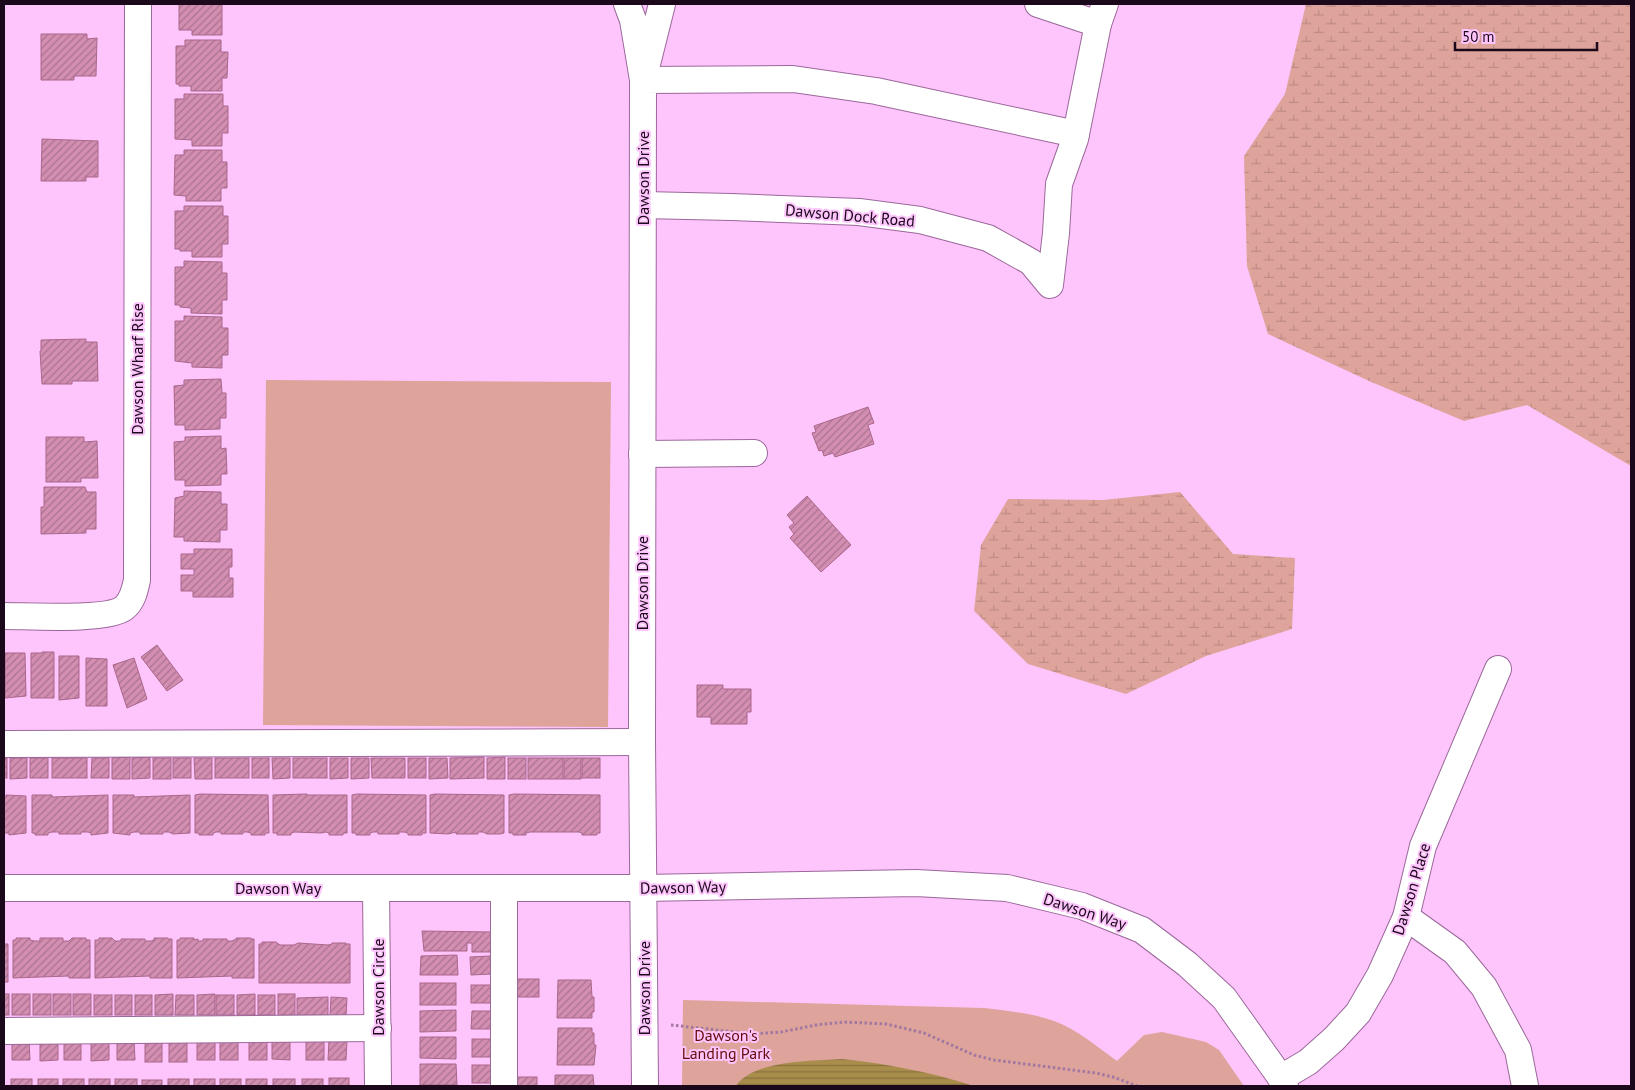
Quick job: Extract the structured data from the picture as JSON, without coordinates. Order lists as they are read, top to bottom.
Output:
{
  "streets": {
    "street": [
      "Dawson Drive",
      "Dawson Dock Road",
      "Dawson Wharf Rise",
      "Dawson Way",
      "Dawson Place",
      "Dawson Circle"
    ]
  },
  "crossings": [
    ["Dawson Drive", "Dawson Dock Road"],
    ["Dawson Drive", "Dawson Way"],
    ["Dawson Way", "Dawson Place"],
    ["Dawson Way", "Dawson Circle"]
  ],
  "parks": ["Dawson's Landing Park"],
  "scale_bar": "50 m"
}
